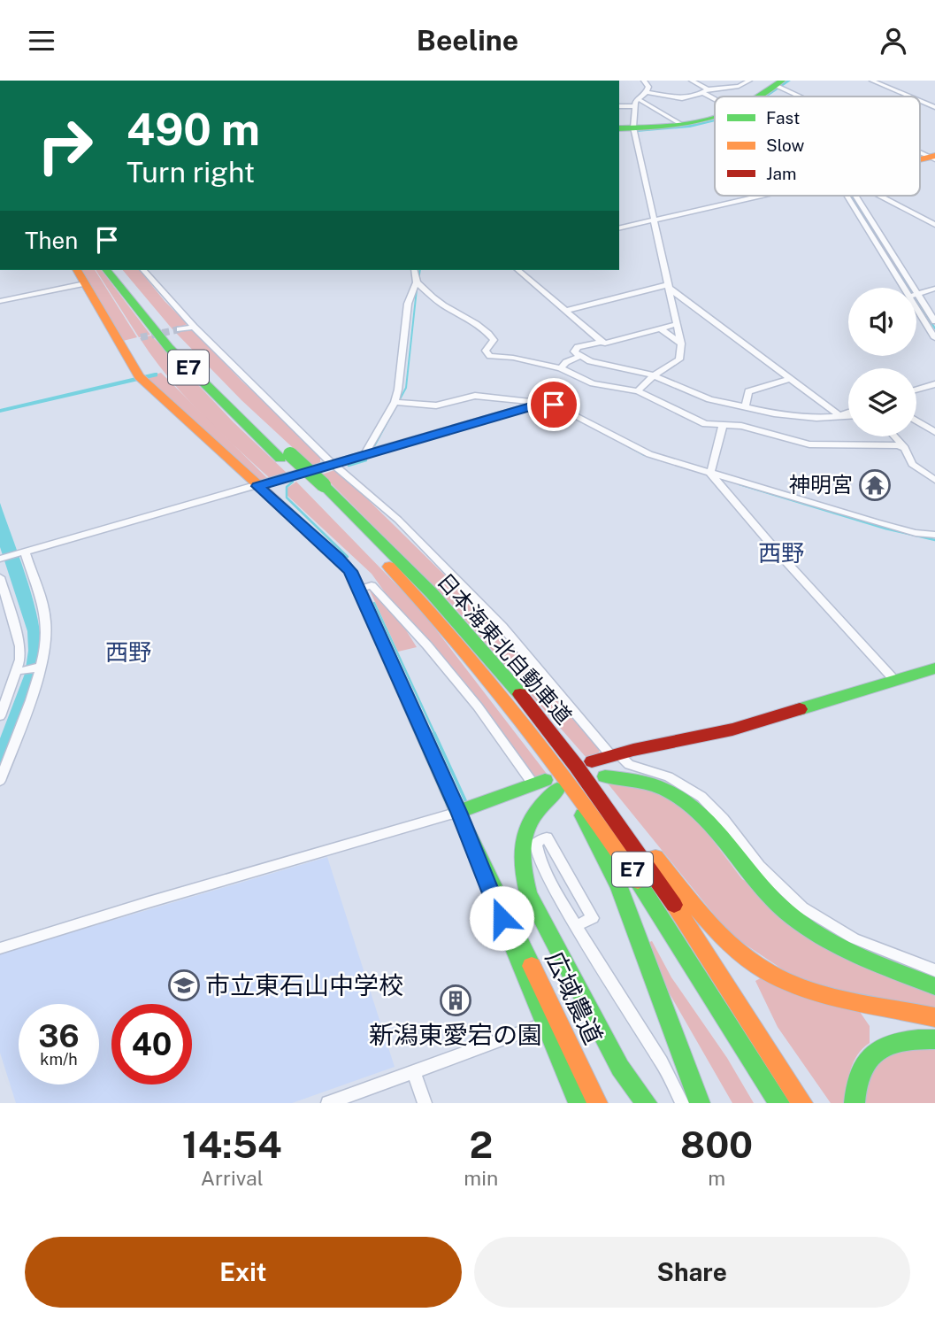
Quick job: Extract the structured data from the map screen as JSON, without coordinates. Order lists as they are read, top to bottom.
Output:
{
  "streets": {
    "main road": ["E7", "日本海東北自動車道", "広域農道"]
  },
  "districts": ["西野", "西野"],
  "places": {
    "temple": ["神明宮"],
    "school or university": ["市立東石山中学校"],
    "building": ["新潟東愛宕の園"]
  },
  "legend": ["Fast", "Slow", "Jam"],
  "page": {
    "header": "Beeline",
    "turn": ["490 m", "Turn right"],
    "then": "Then",
    "speed": "36 km/h",
    "limit": "40",
    "eta": [
      "14:54",
      "Arrival",
      "2",
      "min",
      "800",
      "m"
    ],
    "buttons": ["Exit", "Share"]
  }
}
